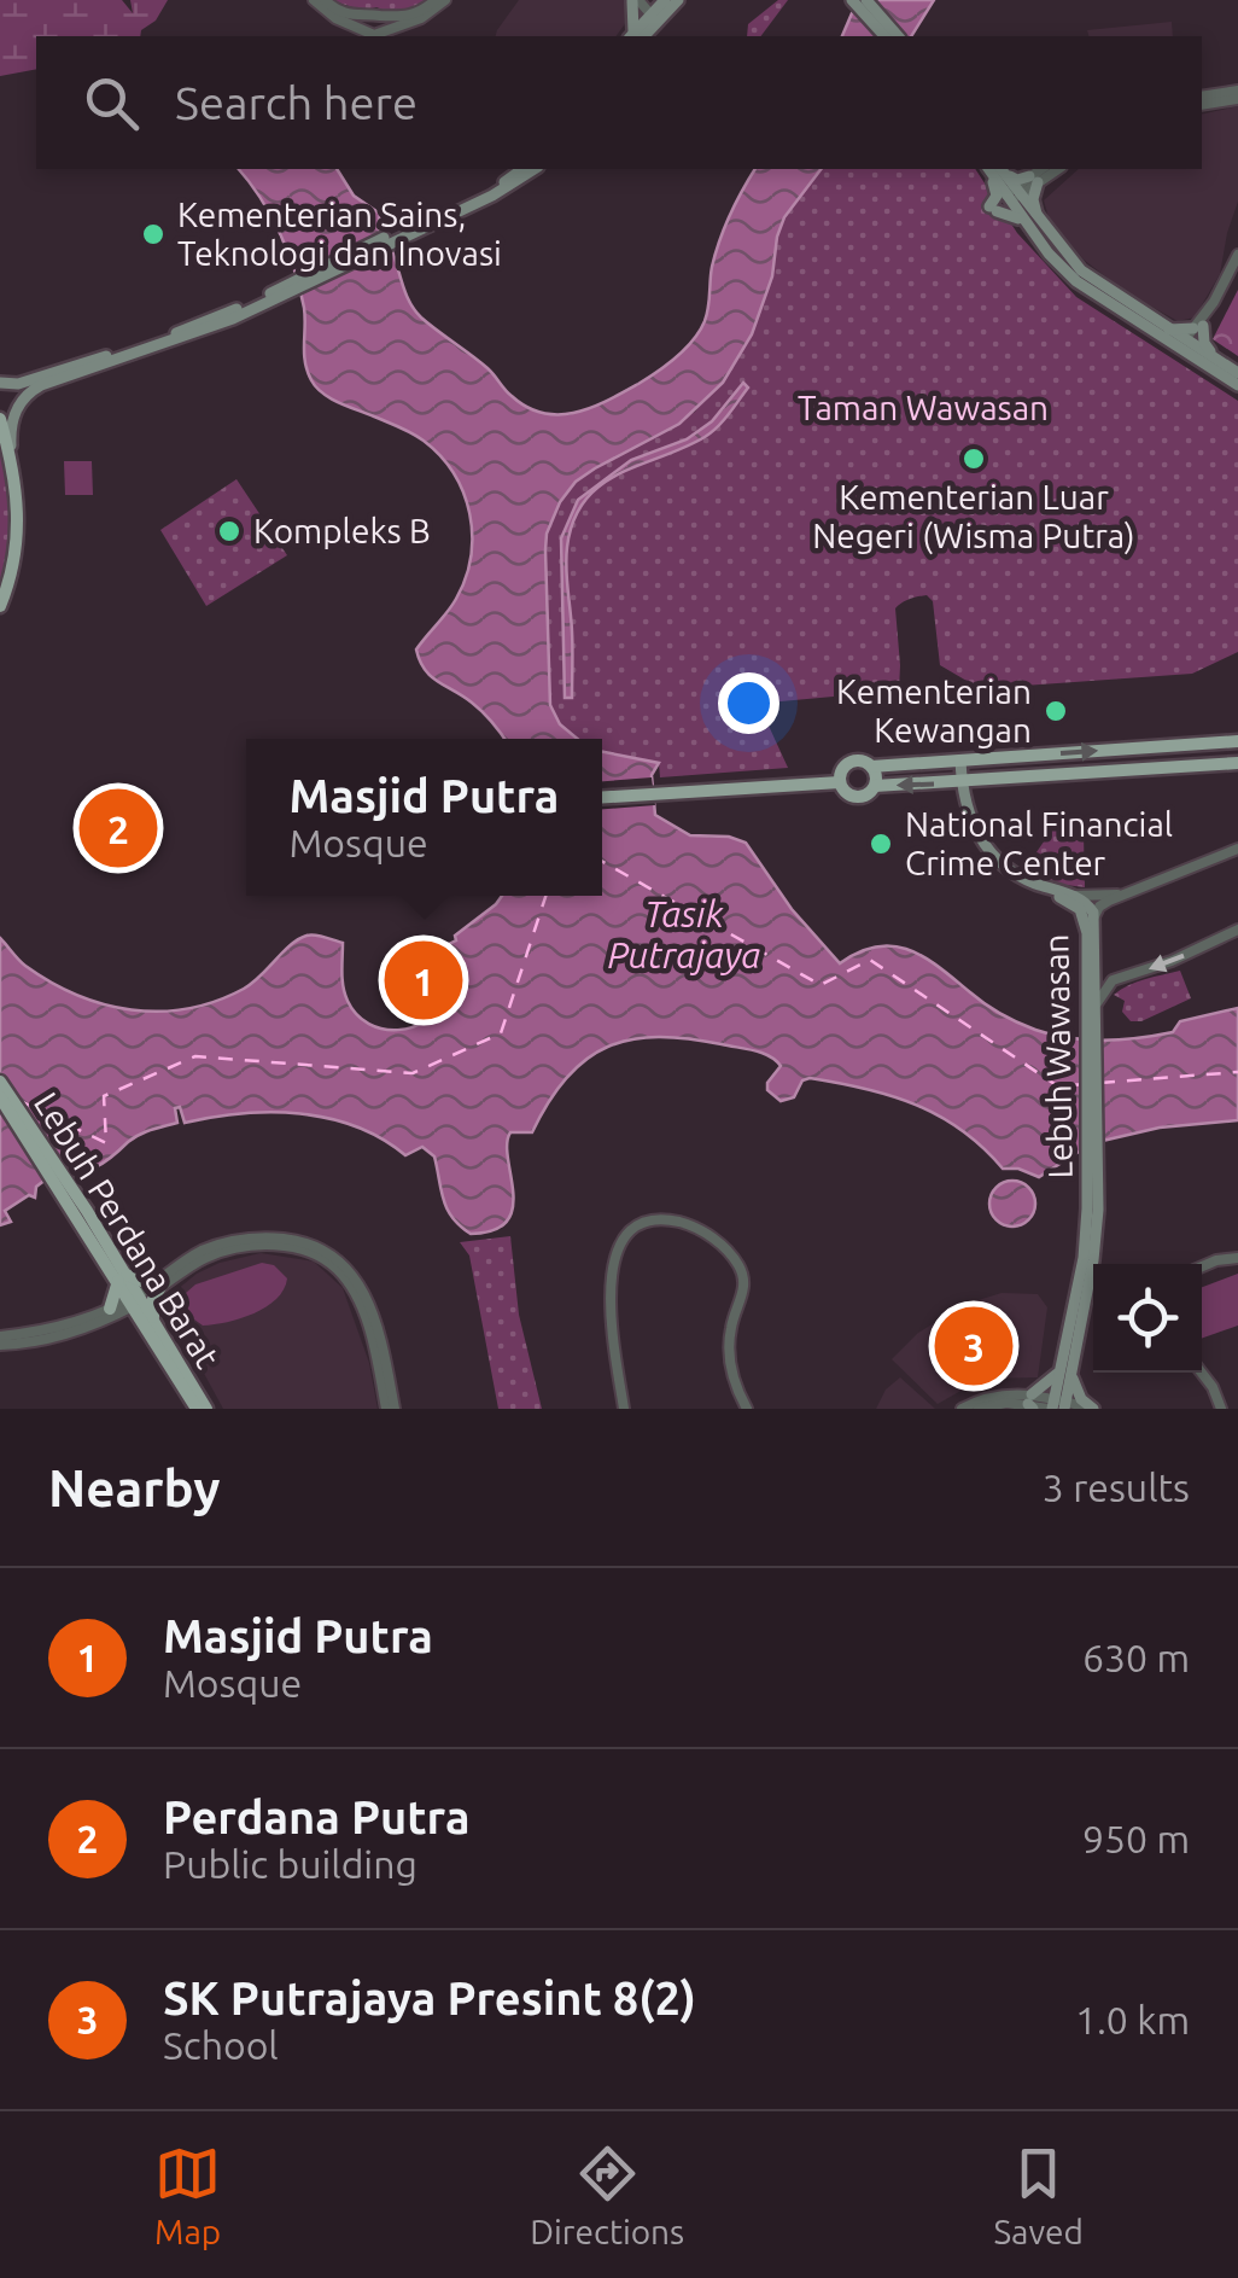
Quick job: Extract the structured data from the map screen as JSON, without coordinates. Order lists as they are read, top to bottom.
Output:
{
  "streets": {
    "main road": ["Lebuh Wawasan", "Lebuh Perdana Barat"]
  },
  "water": ["Tasik Putrajaya"],
  "parks": ["Taman Wawasan"],
  "places": [
    "Kementerian Sains, Teknologi dan Inovasi",
    "Kementerian Luar Negeri (Wisma Putra)",
    "Kompleks B",
    "Kementerian Kewangan",
    "National Financial Crime Center"
  ],
  "page": {
    "search": "Search here",
    "popup": ["Masjid Putra", "Mosque"],
    "pins": ["2", "1", "3"],
    "heading": ["Nearby", "3 results"],
    "list": [
      {
        "mark": "1",
        "name": "Masjid Putra",
        "note": "Mosque",
        "value": "630 m"
      },
      {
        "mark": "2",
        "name": "Perdana Putra",
        "note": "Public building",
        "value": "950 m"
      },
      {
        "mark": "3",
        "name": "SK Putrajaya Presint 8(2)",
        "note": "School",
        "value": "1.0 km"
      }
    ],
    "nav": ["Map", "Directions", "Saved"]
  }
}
